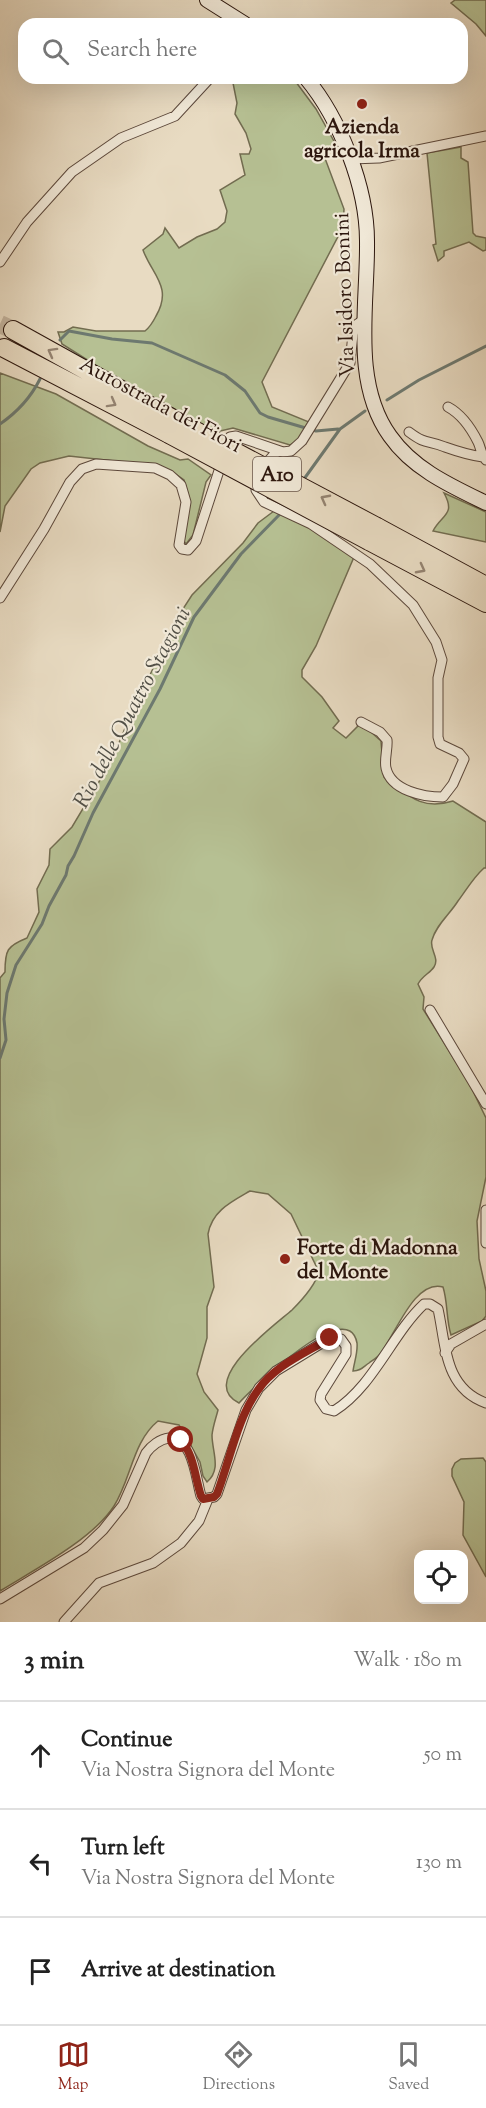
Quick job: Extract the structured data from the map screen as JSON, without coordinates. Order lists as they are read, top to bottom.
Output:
{
  "streets": {
    "highway": ["Autostrada dei Fiori", "A10"],
    "street": ["Via Isidoro Bonini"]
  },
  "water": ["Rio delle Quattro Stagioni"],
  "places": ["Azienda agricola Irma", "Forte di Madonna del Monte"],
  "page": {
    "search": "Search here",
    "heading": ["3 min", "Walk · 180 m"],
    "list": [
      ["Continue", "Via Nostra Signora del Monte", "50 m"],
      ["Turn left", "Via Nostra Signora del Monte", "130 m"],
      "Arrive at destination"
    ],
    "nav": ["Map", "Directions", "Saved"]
  }
}
